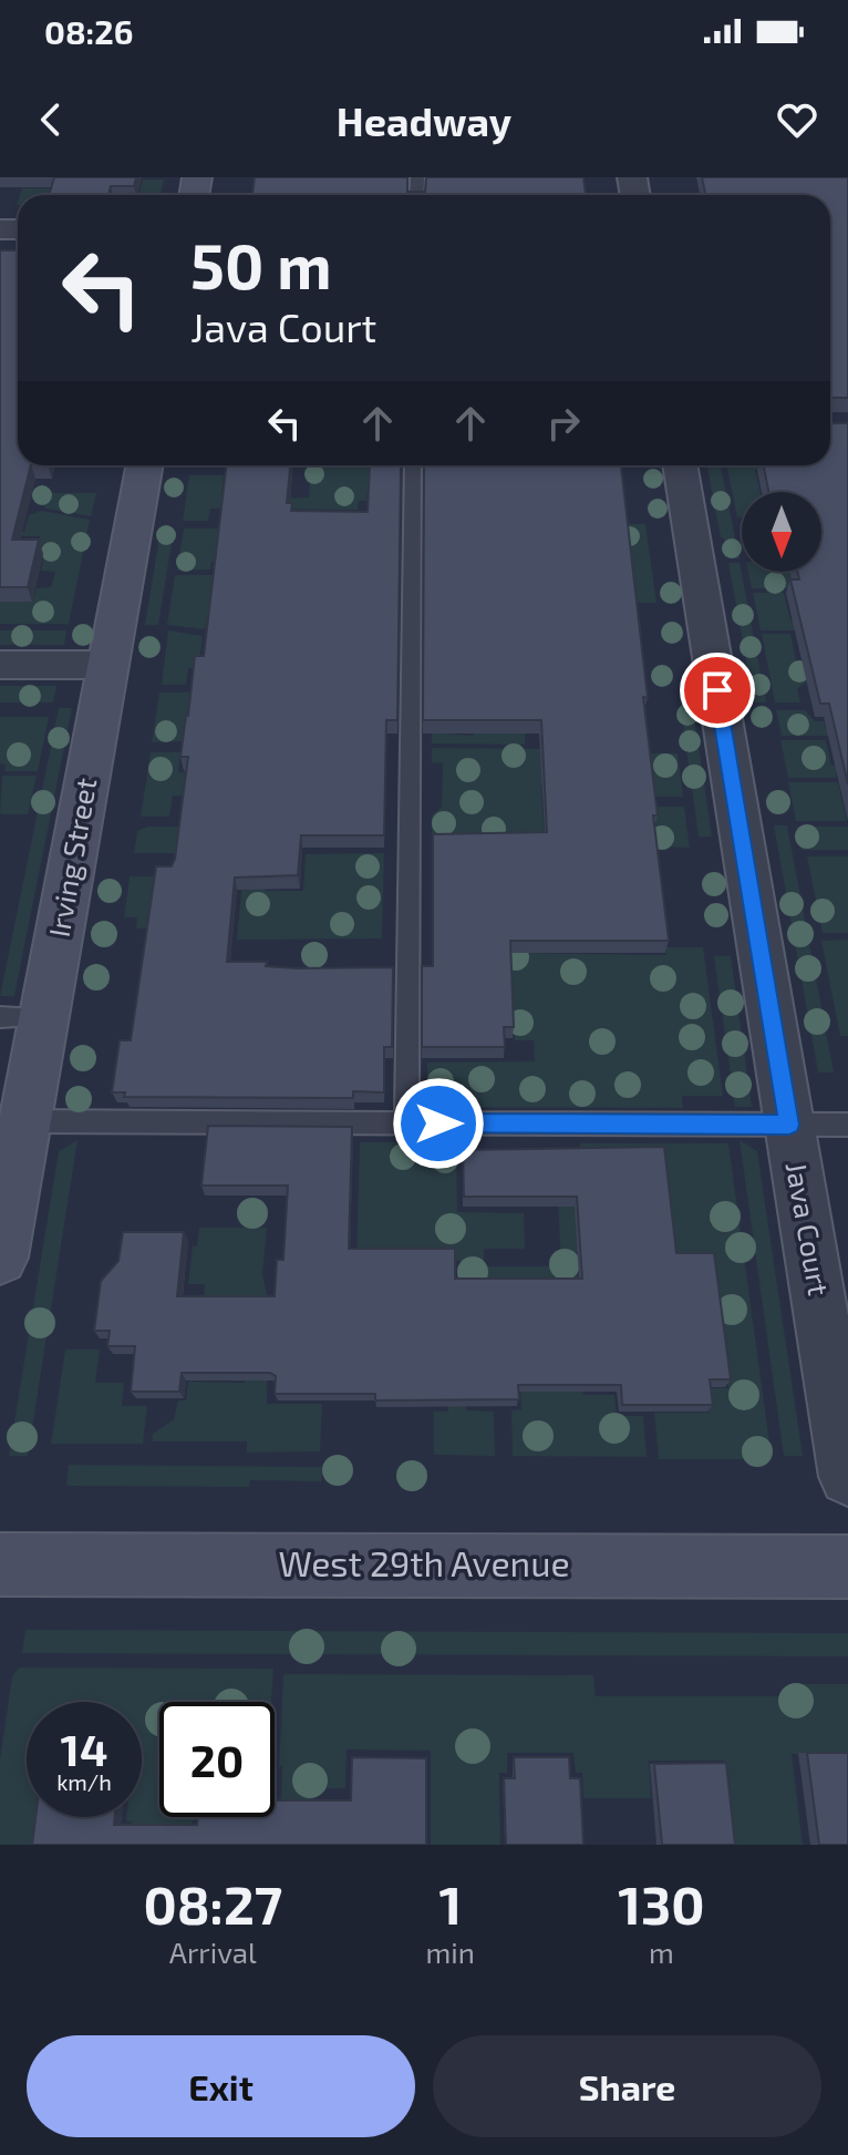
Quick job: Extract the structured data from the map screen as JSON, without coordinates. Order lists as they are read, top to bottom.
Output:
{
  "streets": {
    "street": ["Irving Street", "Java Court", "West 29th Avenue"]
  },
  "north": "bottom",
  "page": {
    "status": "08:26",
    "header": "Headway",
    "turn": ["50 m", "Java Court"],
    "speed": "14 km/h",
    "limit": "20",
    "eta": [
      "08:27",
      "Arrival",
      "1",
      "min",
      "130",
      "m"
    ],
    "buttons": ["Exit", "Share"]
  }
}
